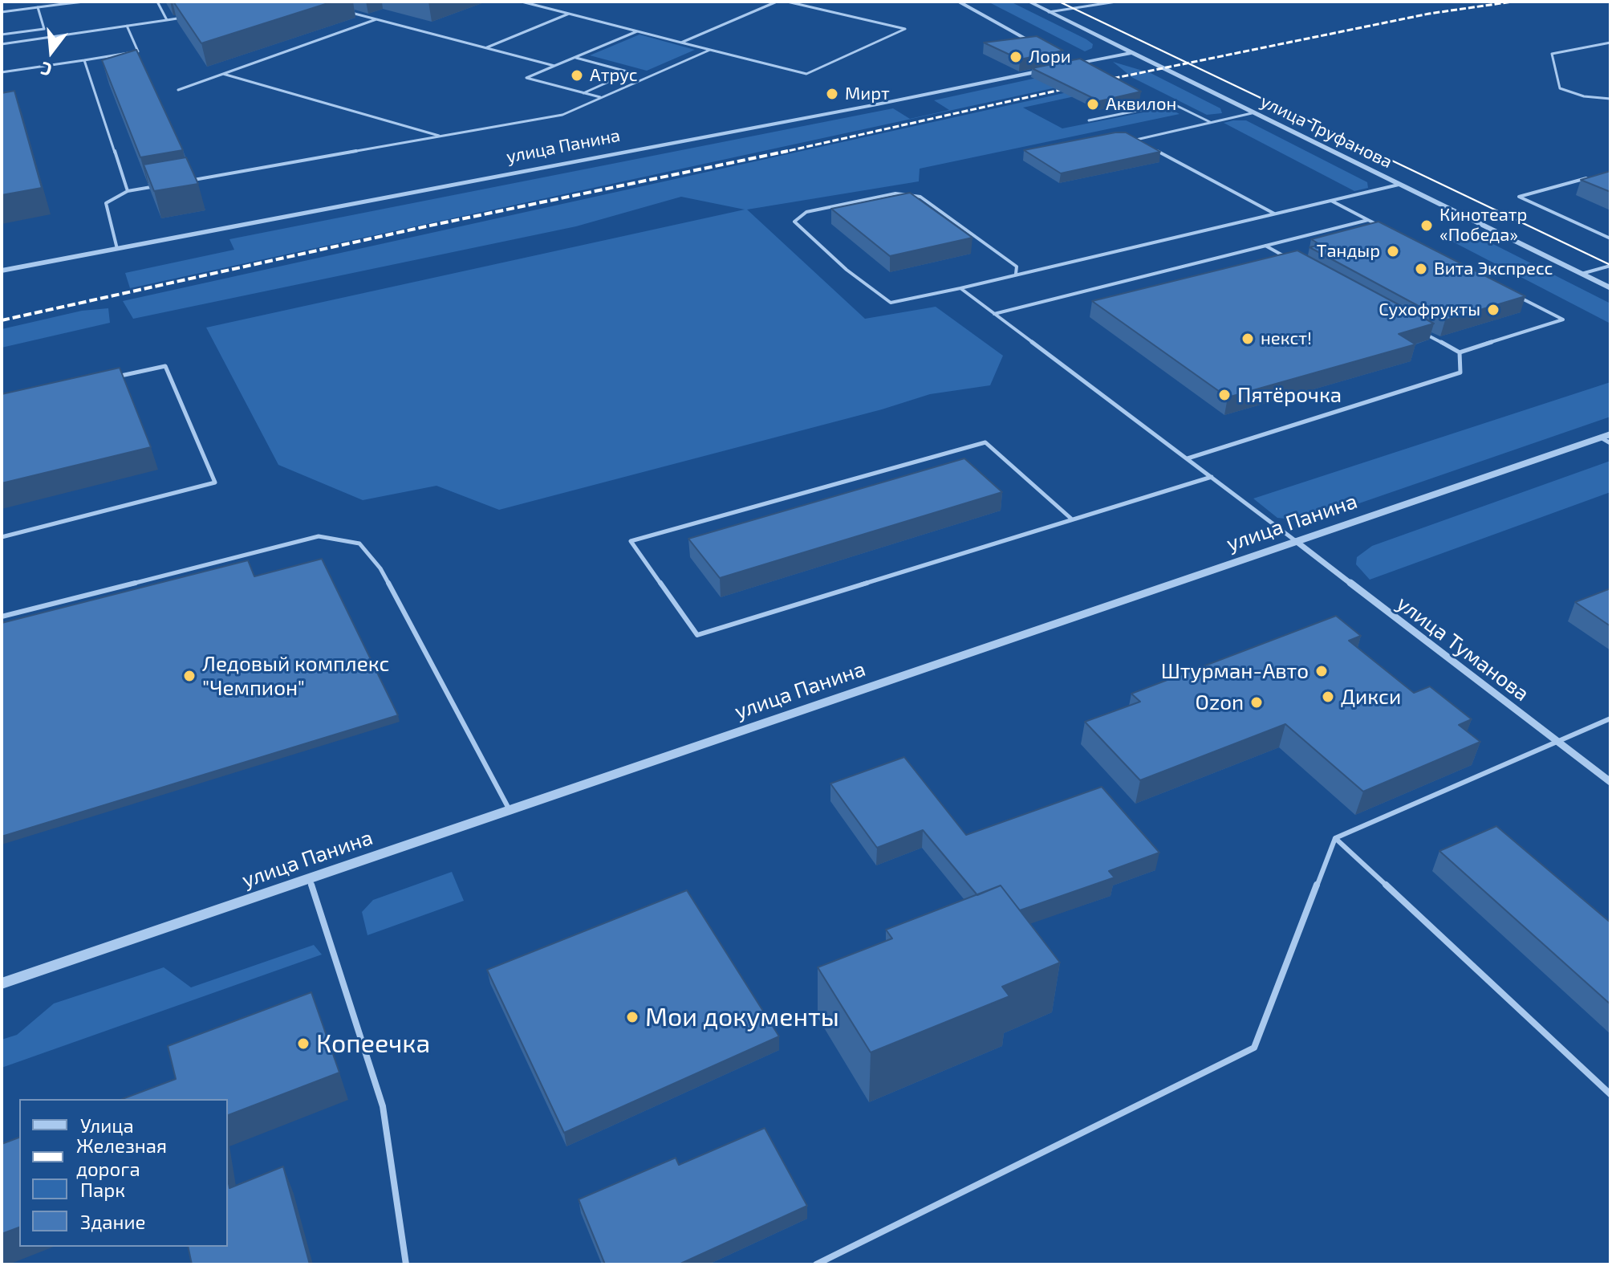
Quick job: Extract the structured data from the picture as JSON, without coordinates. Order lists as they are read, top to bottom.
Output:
{
  "streets": {
    "street": ["улица Труфанова", "улица Панина", "улица Туманова"]
  },
  "crossings": [
    ["улица Панина", "улица Туманова"]
  ],
  "places": [
    "Лори",
    "Атрус",
    "Мирт",
    "Аквилон",
    "Кинотеатр «Победа»",
    "Тандыр",
    "Вита Экспресс",
    "Сухофрукты",
    "некст!",
    "Пятёрочка",
    "Штурман-Авто",
    "Ледовый комплекс \"Чемпион\"",
    "Дикси",
    "Ozon",
    "Мои документы",
    "Копеечка"
  ],
  "legend": [
    "Улица",
    "Железная дорога",
    "Парк",
    "Здание"
  ],
  "north": "bottom"
}
